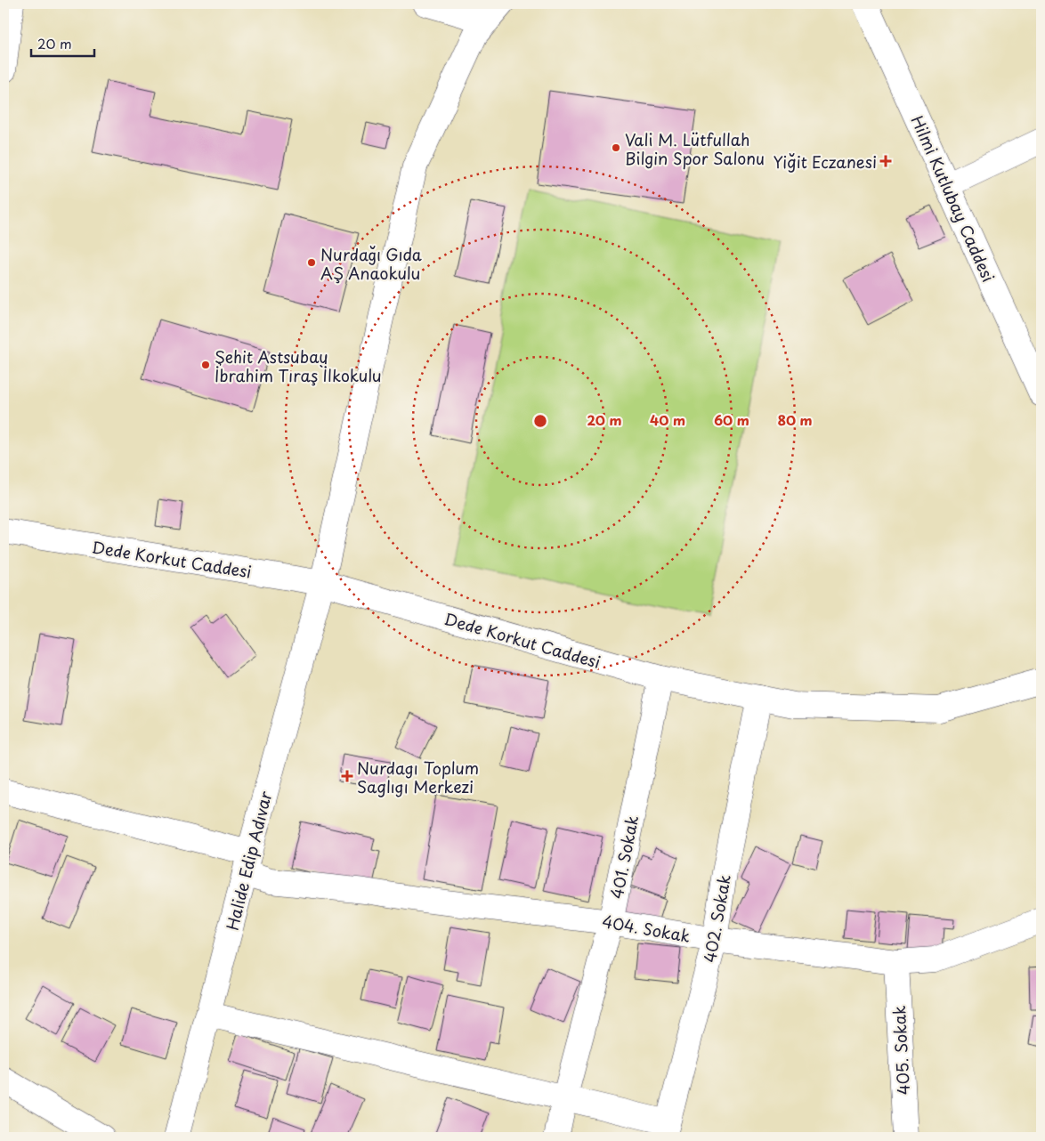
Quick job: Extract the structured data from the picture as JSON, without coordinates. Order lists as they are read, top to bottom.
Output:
{
  "streets": {
    "street": [
      "Hilmi Kutlubay Caddesi",
      "Dede Korkut Caddesi",
      "401. Sokak",
      "Halide Edip Adıvar",
      "402. Sokak",
      "404. Sokak",
      "405. Sokak"
    ]
  },
  "crossings": [
    ["Dede Korkut Caddesi", "401. Sokak"],
    ["Dede Korkut Caddesi", "Halide Edip Adıvar"],
    ["Dede Korkut Caddesi", "402. Sokak"],
    ["401. Sokak", "404. Sokak"],
    ["Halide Edip Adıvar", "404. Sokak"],
    ["402. Sokak", "404. Sokak"],
    ["404. Sokak", "405. Sokak"]
  ],
  "places": {
    "other": ["Vali M. Lütfullah Bilgin Spor Salonu", "Nurdağı Gıda AŞ Anaokulu", "Şehit Astsubay İbrahim Tıraş İlkokulu"],
    "health": ["Yiğit Eczanesi", "Nurdagı Toplum Saglıgı Merkezi"]
  },
  "scale_bar": "20 m",
  "rings": [
    "20 m",
    "40 m",
    "60 m",
    "80 m"
  ]
}
